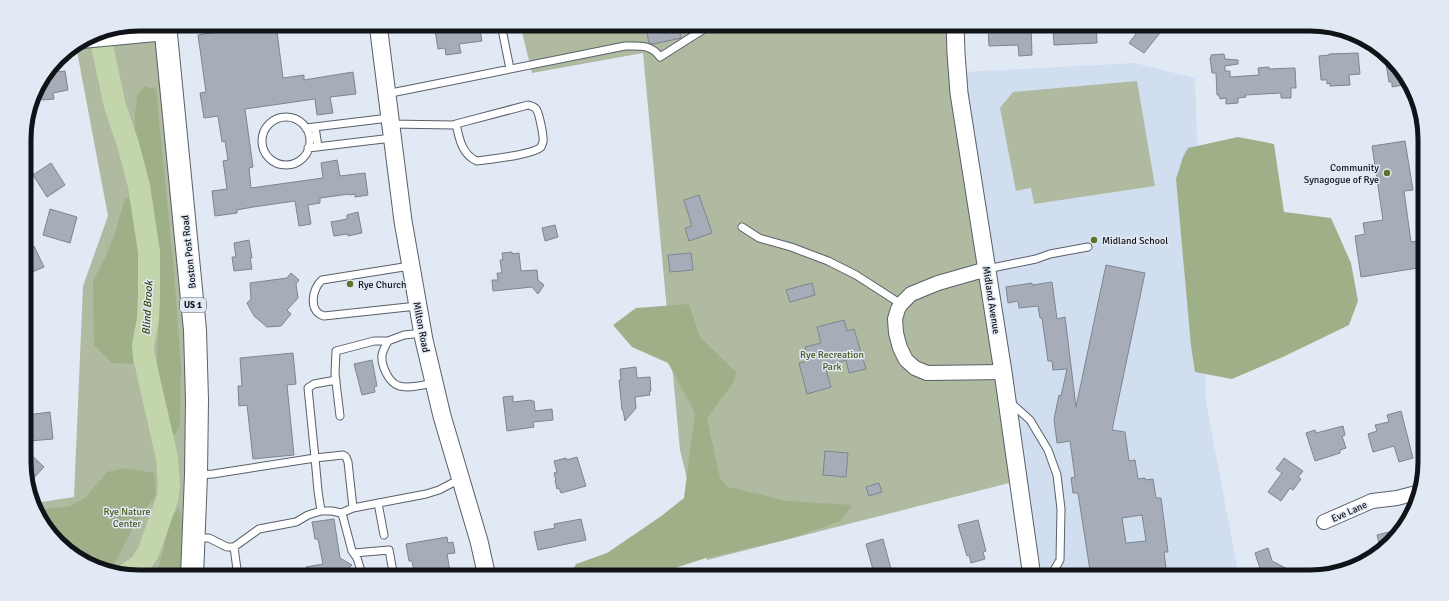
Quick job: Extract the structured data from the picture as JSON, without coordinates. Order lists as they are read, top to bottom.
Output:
{
  "streets": {
    "main road": ["Boston Post Road", "US 1"],
    "street": ["Midland Avenue", "Milton Road", "Eve Lane"]
  },
  "water": ["Blind Brook"],
  "parks": ["Rye Recreation Park", "Rye Nature Center"],
  "places": ["Community Synagogue of Rye", "Midland School", "Rye Church"]
}
